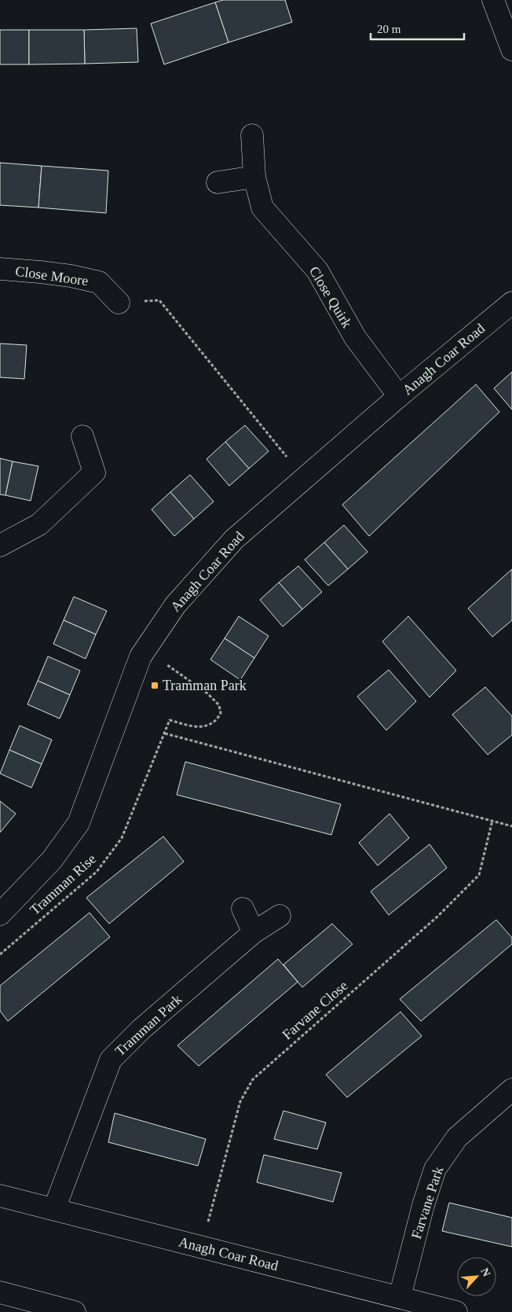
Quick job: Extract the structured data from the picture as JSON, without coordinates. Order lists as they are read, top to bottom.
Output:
{
  "streets": {
    "main road": [
      "Close Moore",
      "Close Quirk",
      "Anagh Coar Road",
      "Tramman Park",
      "Farvane Park"
    ],
    "path": ["Tramman Rise", "Farvane Close"]
  },
  "crossings": [
    ["Close Quirk", "Anagh Coar Road"],
    ["Anagh Coar Road", "Farvane Close"],
    ["Anagh Coar Road", "Tramman Park"],
    ["Anagh Coar Road", "Farvane Park"]
  ],
  "places": {
    "transit": ["Tramman Park"]
  },
  "scale_bar": "20 m",
  "north": "top right"
}
